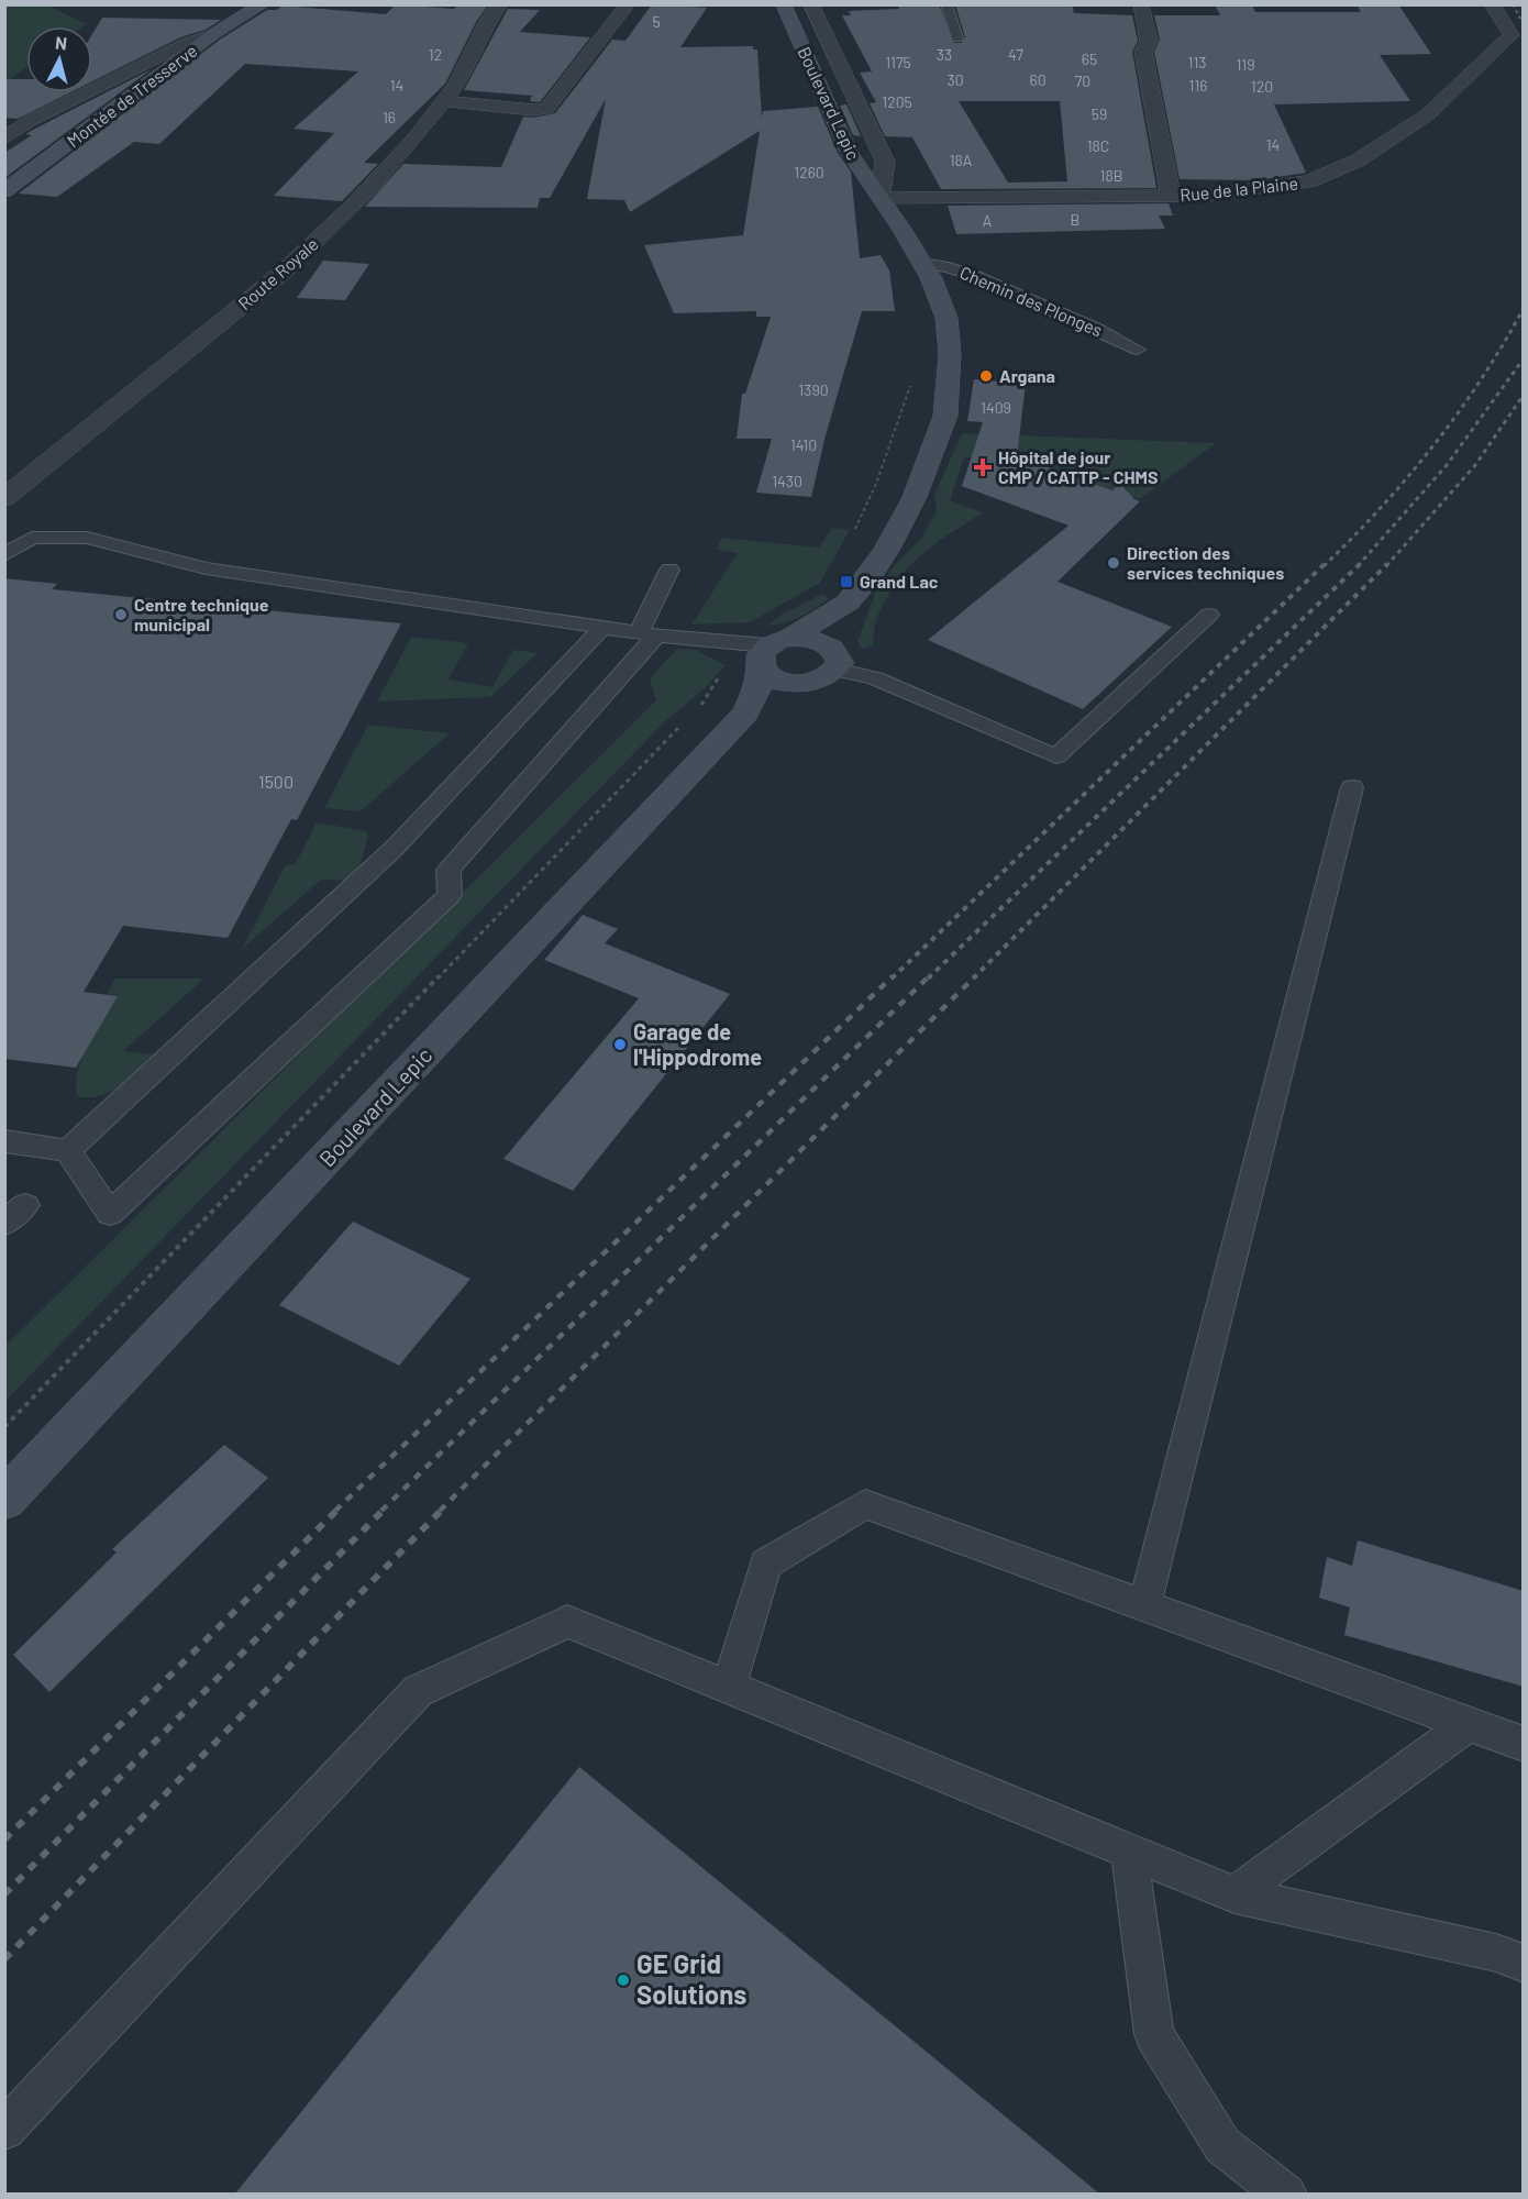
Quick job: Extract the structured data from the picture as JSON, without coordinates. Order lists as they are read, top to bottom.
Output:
{
  "streets": {
    "main road": ["Montée de Tresserve", "Boulevard Lepic"],
    "street": ["Rue de la Plaine", "Route Royale"],
    "lane": ["Chemin des Plonges"]
  },
  "crossings": [
    ["Boulevard Lepic", "Rue de la Plaine"],
    ["Boulevard Lepic", "Chemin des Plonges"]
  ],
  "places": {
    "other": [
      "Argana",
      "Direction des services techniques",
      "Centre technique municipal",
      "Garage de l'Hippodrome",
      "GE Grid Solutions"
    ],
    "health": ["Hôpital de jour CMP / CATTP - CHMS"],
    "transit": ["Grand Lac"]
  },
  "house_numbers": [
    "5",
    "12",
    "33",
    "47",
    "65",
    "1175",
    "113",
    "119",
    "30",
    "60",
    "70",
    "14",
    "116",
    "120",
    "1205",
    "59",
    "16",
    "14",
    "18C",
    "18A",
    "1260",
    "18B",
    "B",
    "A",
    "1390",
    "1409",
    "1410",
    "1430",
    "1500"
  ],
  "north": "top"
}
